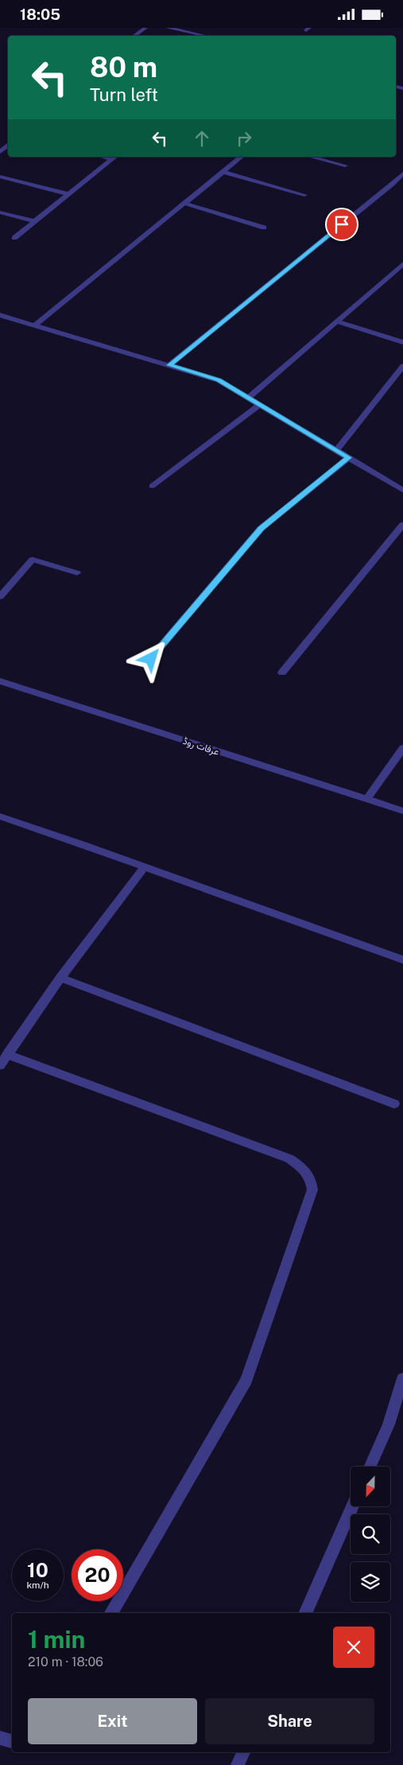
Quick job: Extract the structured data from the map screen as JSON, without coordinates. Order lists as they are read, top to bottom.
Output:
{
  "streets": {
    "street": ["عرفات روڈ"]
  },
  "north": "bottom",
  "page": {
    "status": "18:05",
    "turn": ["80 m", "Turn left"],
    "speed": "10 km/h",
    "limit": "20",
    "heading": ["1 min", "210 m · 18:06"],
    "buttons": ["Exit", "Share"]
  }
}
